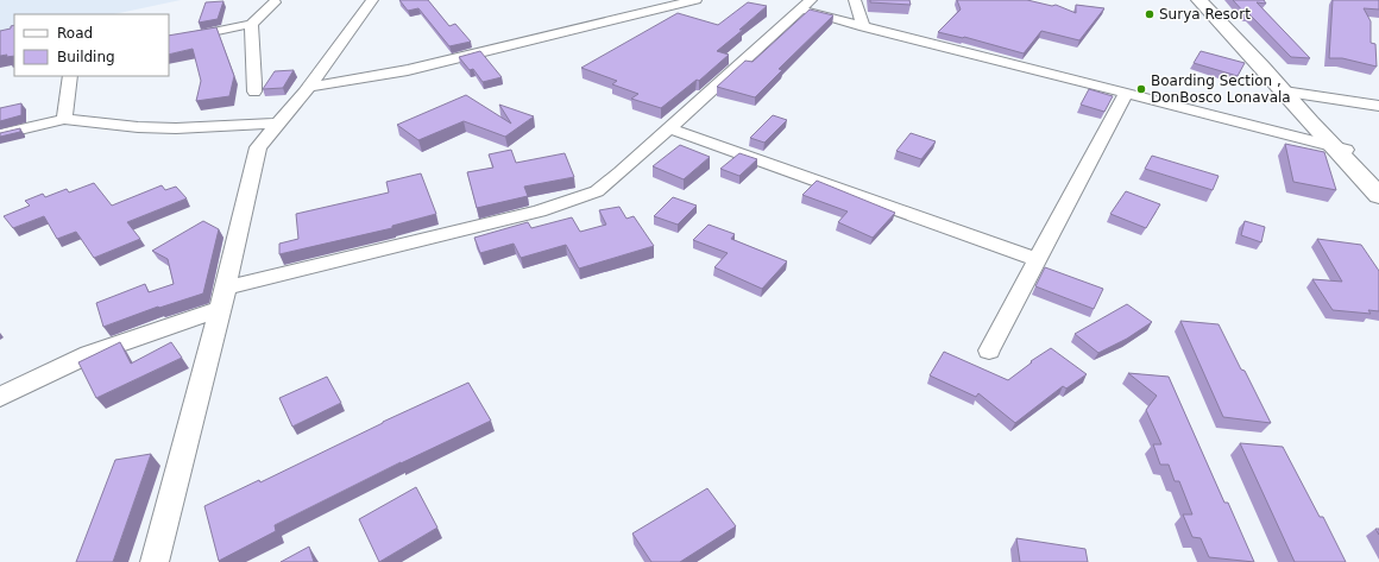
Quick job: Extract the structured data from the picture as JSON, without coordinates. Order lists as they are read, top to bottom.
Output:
{
  "places": ["Surya Resort", "Boarding Section , DonBosco Lonavala"],
  "legend": ["Road", "Building"]
}
